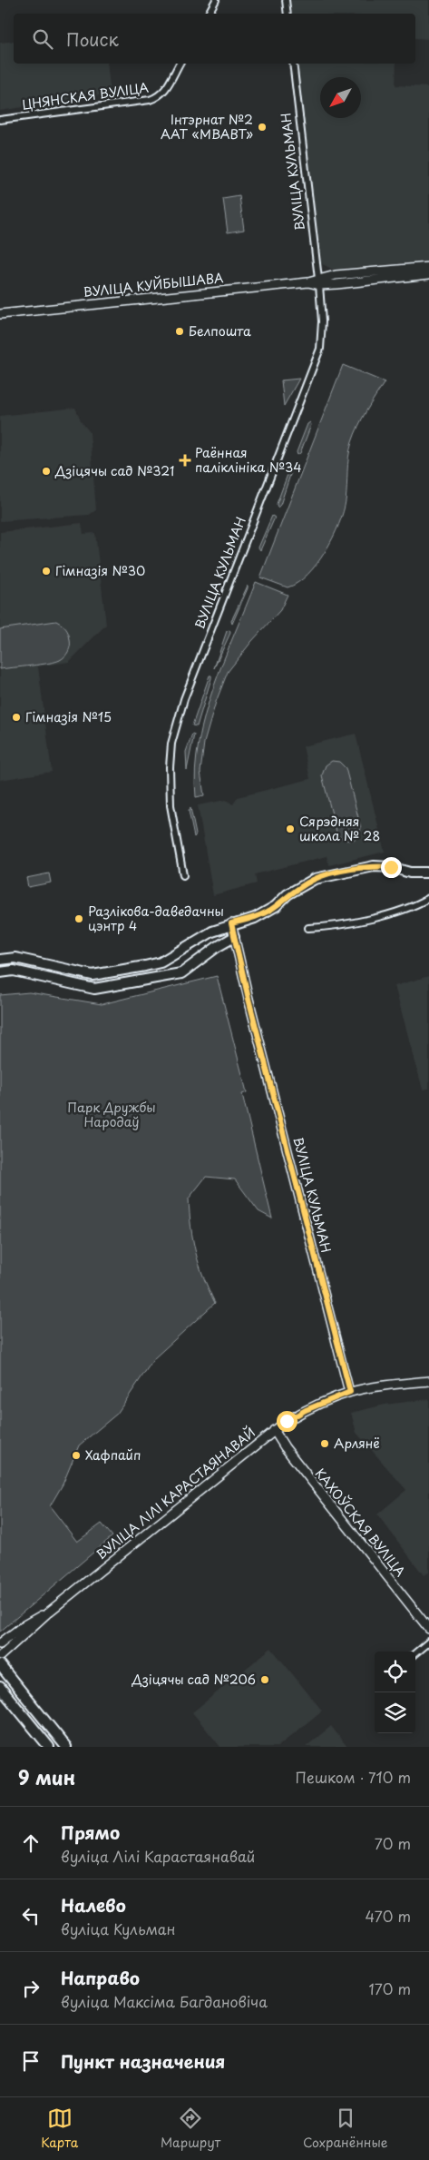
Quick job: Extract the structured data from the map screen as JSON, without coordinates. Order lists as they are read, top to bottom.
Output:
{
  "streets": {
    "main road": [
      "ВУЛІЦА КУЛЬМАН",
      "ВУЛІЦА КУЙБЫШАВА",
      "ВУЛІЦА ЛІЛІ КАРАСТАЯНАВАЙ",
      "КАХОЎСКАЯ ВУЛІЦА"
    ],
    "street": ["ЦНЯНСКАЯ ВУЛІЦА"]
  },
  "crossings": [
    ["ВУЛІЦА КУЛЬМАН", "ВУЛІЦА КУЙБЫШАВА"],
    ["ВУЛІЦА КУЛЬМАН", "ВУЛІЦА ЛІЛІ КАРАСТАЯНАВАЙ"],
    ["ВУЛІЦА ЛІЛІ КАРАСТАЯНАВАЙ", "КАХОЎСКАЯ ВУЛІЦА"]
  ],
  "parks": ["Парк Дружбы Народаў"],
  "places": {
    "other": [
      "Інтэрнат №2 ААТ «МВАВТ»",
      "Белпошта",
      "Дзіцячы сад №321",
      "Гімназія №30",
      "Гімназія №15",
      "Сярэдняя школа № 28",
      "Разлікова-даведачны цэнтр 4",
      "Арлянё",
      "Хафпайп",
      "Дзіцячы сад №206"
    ],
    "health": ["Раённая паліклініка №34"]
  },
  "north": "bottom left",
  "page": {
    "search": "Поиск",
    "heading": ["9 мин", "Пешком · 710 m"],
    "list": [
      ["Прямо", "вуліца Лілі Карастаянавай", "70 m"],
      ["Налево", "вуліца Кульман", "470 m"],
      ["Направо", "вуліца Максіма Багдановіча", "170 m"],
      "Пункт назначения"
    ],
    "nav": ["Карта", "Маршрут", "Сохранённые"]
  }
}
